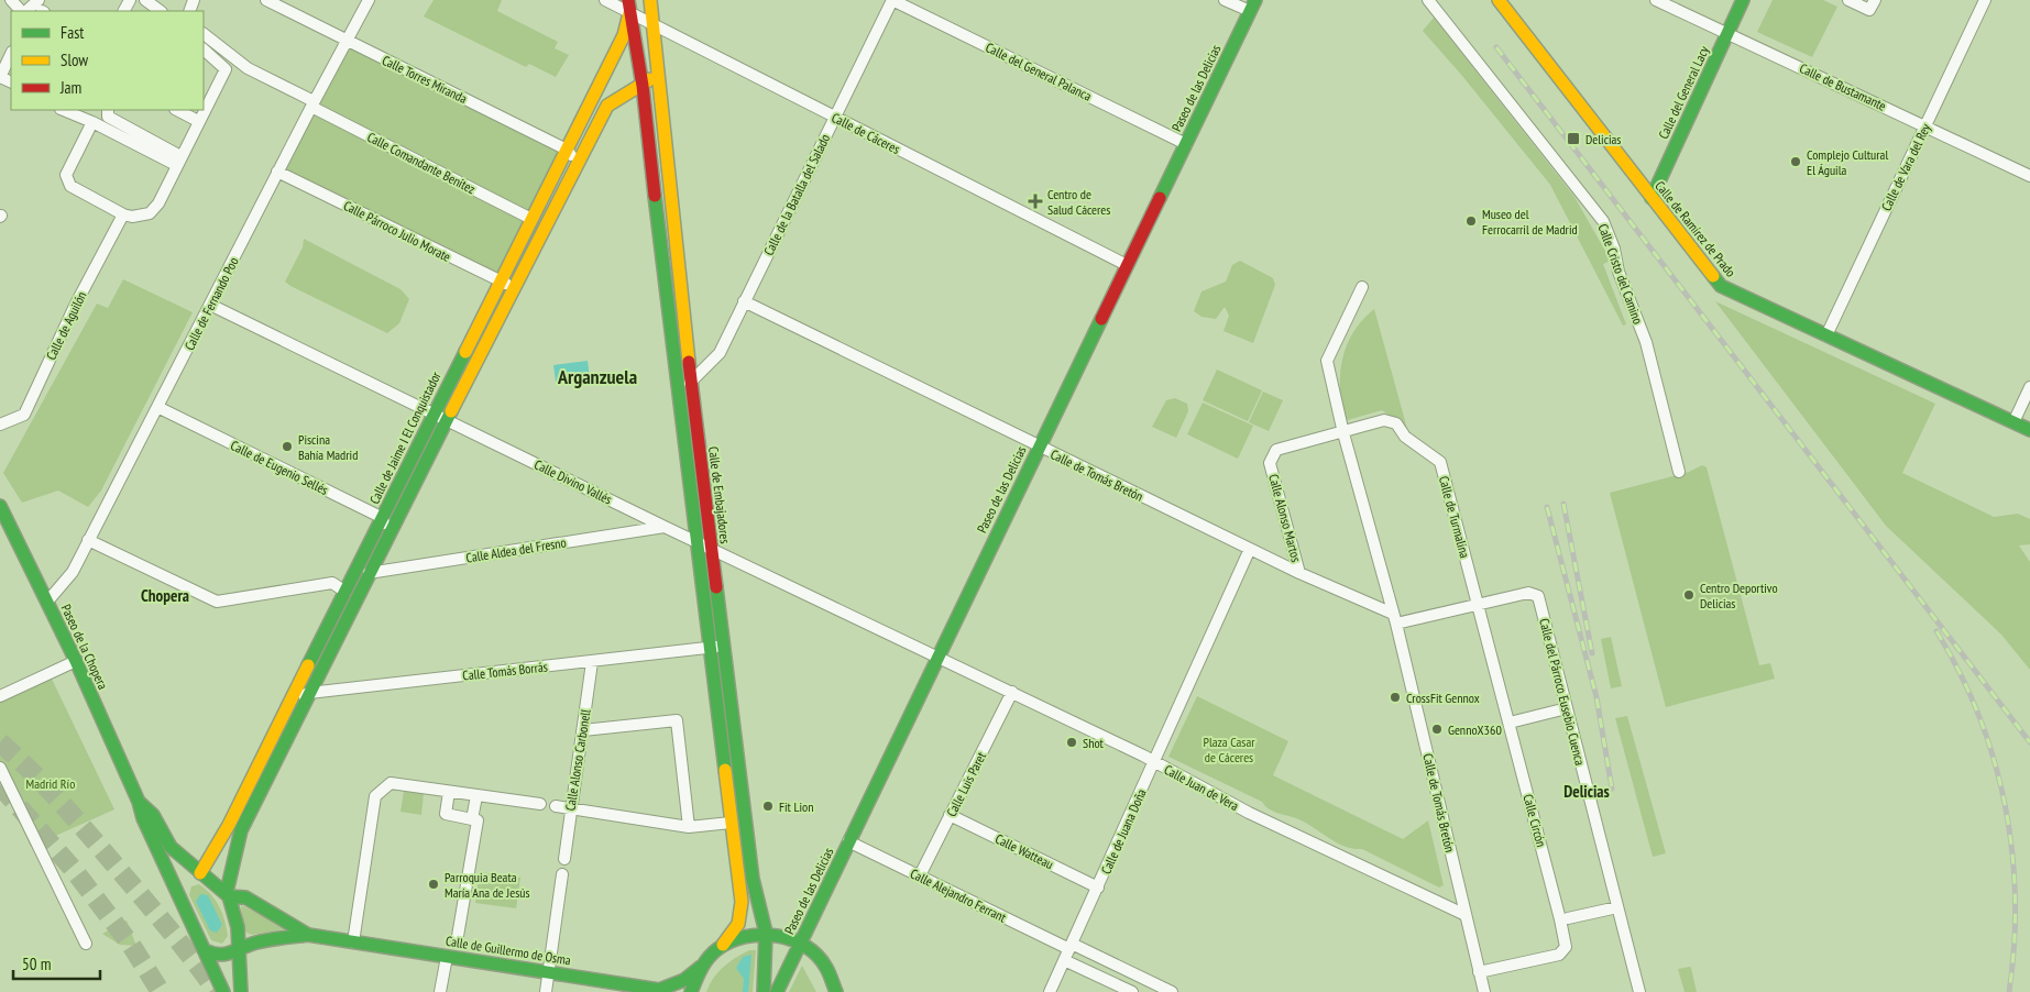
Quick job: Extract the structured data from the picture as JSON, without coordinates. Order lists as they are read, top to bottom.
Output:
{
  "streets": {
    "main road": [
      "Paseo de las Delicias",
      "Calle del General Lacy",
      "Calle de Ramírez de Prado",
      "Calle de Jaime I El Conquistador",
      "Calle de Embajadores",
      "Paseo de la Chopera",
      "Calle de Guillermo de Osma"
    ],
    "street": [
      "Calle del General Palanca",
      "Calle Torres Miranda",
      "Calle de Bustamante",
      "Calle de Cáceres",
      "Calle Comandante Benítez",
      "Calle de Vara del Rey",
      "Calle de la Batalla del Salado",
      "Calle Párroco Julio Morate",
      "Calle Cristo del Camino",
      "Calle de Fernando Poo",
      "Calle de Aguilón",
      "Calle de Eugenio Sellés",
      "Calle de Tomás Bretón",
      "Calle Divino Vallés",
      "Calle de Turmalina",
      "Calle Alonso Martos",
      "Calle Aldea del Fresno",
      "Calle Tomás Borrás",
      "Calle del Párroco Eusebio Cuenca",
      "Calle Alonso Carbonell",
      "Calle Luis Paret",
      "Calle Juan de Vera",
      "Calle Circón",
      "Calle de Juana Doña",
      "Calle Watteau",
      "Calle Alejandro Ferrant"
    ]
  },
  "crossings": [
    ["Calle del General Palanca", "Paseo de las Delicias"],
    ["Calle del General Palanca", "Calle de la Batalla del Salado"],
    ["Calle Torres Miranda", "Calle de Fernando Poo"],
    ["Calle Torres Miranda", "Calle de Jaime I El Conquistador"],
    ["Calle de Bustamante", "Calle del General Lacy"],
    ["Calle de Bustamante", "Calle de Vara del Rey"],
    ["Paseo de las Delicias", "Calle de Cáceres"],
    ["Paseo de las Delicias", "Calle de Tomás Bretón"],
    ["Paseo de las Delicias", "Calle Divino Vallés"],
    ["Paseo de las Delicias", "Calle Juan de Vera"],
    ["Paseo de las Delicias", "Calle Alejandro Ferrant"],
    ["Calle del General Lacy", "Calle de Ramírez de Prado"],
    ["Calle de Cáceres", "Calle de la Batalla del Salado"],
    ["Calle de Cáceres", "Calle de Jaime I El Conquistador"],
    ["Calle de Cáceres", "Calle de Embajadores"],
    ["Calle Comandante Benítez", "Calle de Fernando Poo"],
    ["Calle Comandante Benítez", "Calle de Jaime I El Conquistador"],
    ["Calle de Vara del Rey", "Calle de Ramírez de Prado"],
    ["Calle de la Batalla del Salado", "Calle de Tomás Bretón"],
    ["Calle de la Batalla del Salado", "Calle de Embajadores"],
    ["Calle Párroco Julio Morate", "Calle de Fernando Poo"],
    ["Calle Párroco Julio Morate", "Calle de Jaime I El Conquistador"],
    ["Calle de Fernando Poo", "Calle de Eugenio Sellés"],
    ["Calle de Fernando Poo", "Calle Divino Vallés"],
    ["Calle de Fernando Poo", "Paseo de la Chopera"],
    ["Calle de Jaime I El Conquistador", "Calle de Eugenio Sellés"],
    ["Calle de Jaime I El Conquistador", "Calle Divino Vallés"],
    ["Calle de Jaime I El Conquistador", "Calle de Embajadores"],
    ["Calle de Jaime I El Conquistador", "Paseo de la Chopera"],
    ["Calle de Jaime I El Conquistador", "Calle Tomás Borrás"],
    ["Calle de Tomás Bretón", "Calle de Turmalina"],
    ["Calle de Tomás Bretón", "Calle Alonso Martos"],
    ["Calle de Tomás Bretón", "Calle del Párroco Eusebio Cuenca"],
    ["Calle de Tomás Bretón", "Calle Juan de Vera"],
    ["Calle de Tomás Bretón", "Calle Circón"],
    ["Calle de Tomás Bretón", "Calle de Juana Doña"],
    ["Calle Divino Vallés", "Calle de Embajadores"],
    ["Calle Divino Vallés", "Calle Aldea del Fresno"],
    ["Calle Divino Vallés", "Calle Juan de Vera"],
    ["Calle de Embajadores", "Calle Tomás Borrás"],
    ["Calle de Embajadores", "Calle de Guillermo de Osma"],
    ["Calle de Turmalina", "Calle Alonso Martos"],
    ["Calle de Turmalina", "Calle del Párroco Eusebio Cuenca"],
    ["Calle de Turmalina", "Calle Circón"],
    ["Paseo de la Chopera", "Calle de Guillermo de Osma"],
    ["Calle Tomás Borrás", "Calle Alonso Carbonell"],
    ["Calle del Párroco Eusebio Cuenca", "Calle Circón"],
    ["Calle Luis Paret", "Calle Juan de Vera"],
    ["Calle Luis Paret", "Calle Watteau"],
    ["Calle Luis Paret", "Calle Alejandro Ferrant"],
    ["Calle Juan de Vera", "Calle de Juana Doña"],
    ["Calle de Juana Doña", "Calle Watteau"],
    ["Calle de Juana Doña", "Calle Alejandro Ferrant"]
  ],
  "districts": ["Arganzuela", "Chopera", "Delicias"],
  "parks": ["Plaza Casar de Cáceres", "Madrid Río"],
  "places": {
    "transit": ["Delicias"],
    "other": [
      "Complejo Cultural El Águila",
      "Museo del Ferrocarril de Madrid",
      "Piscina Bahía Madrid",
      "Centro Deportivo Delicias",
      "CrossFit Gennox",
      "GennoX360",
      "Shot",
      "Fit Lion",
      "Parroquia Beata María Ana de Jesús"
    ],
    "health": ["Centro de Salud Cáceres"]
  },
  "legend": ["Fast", "Slow", "Jam"],
  "scale_bar": "50 m"
}
